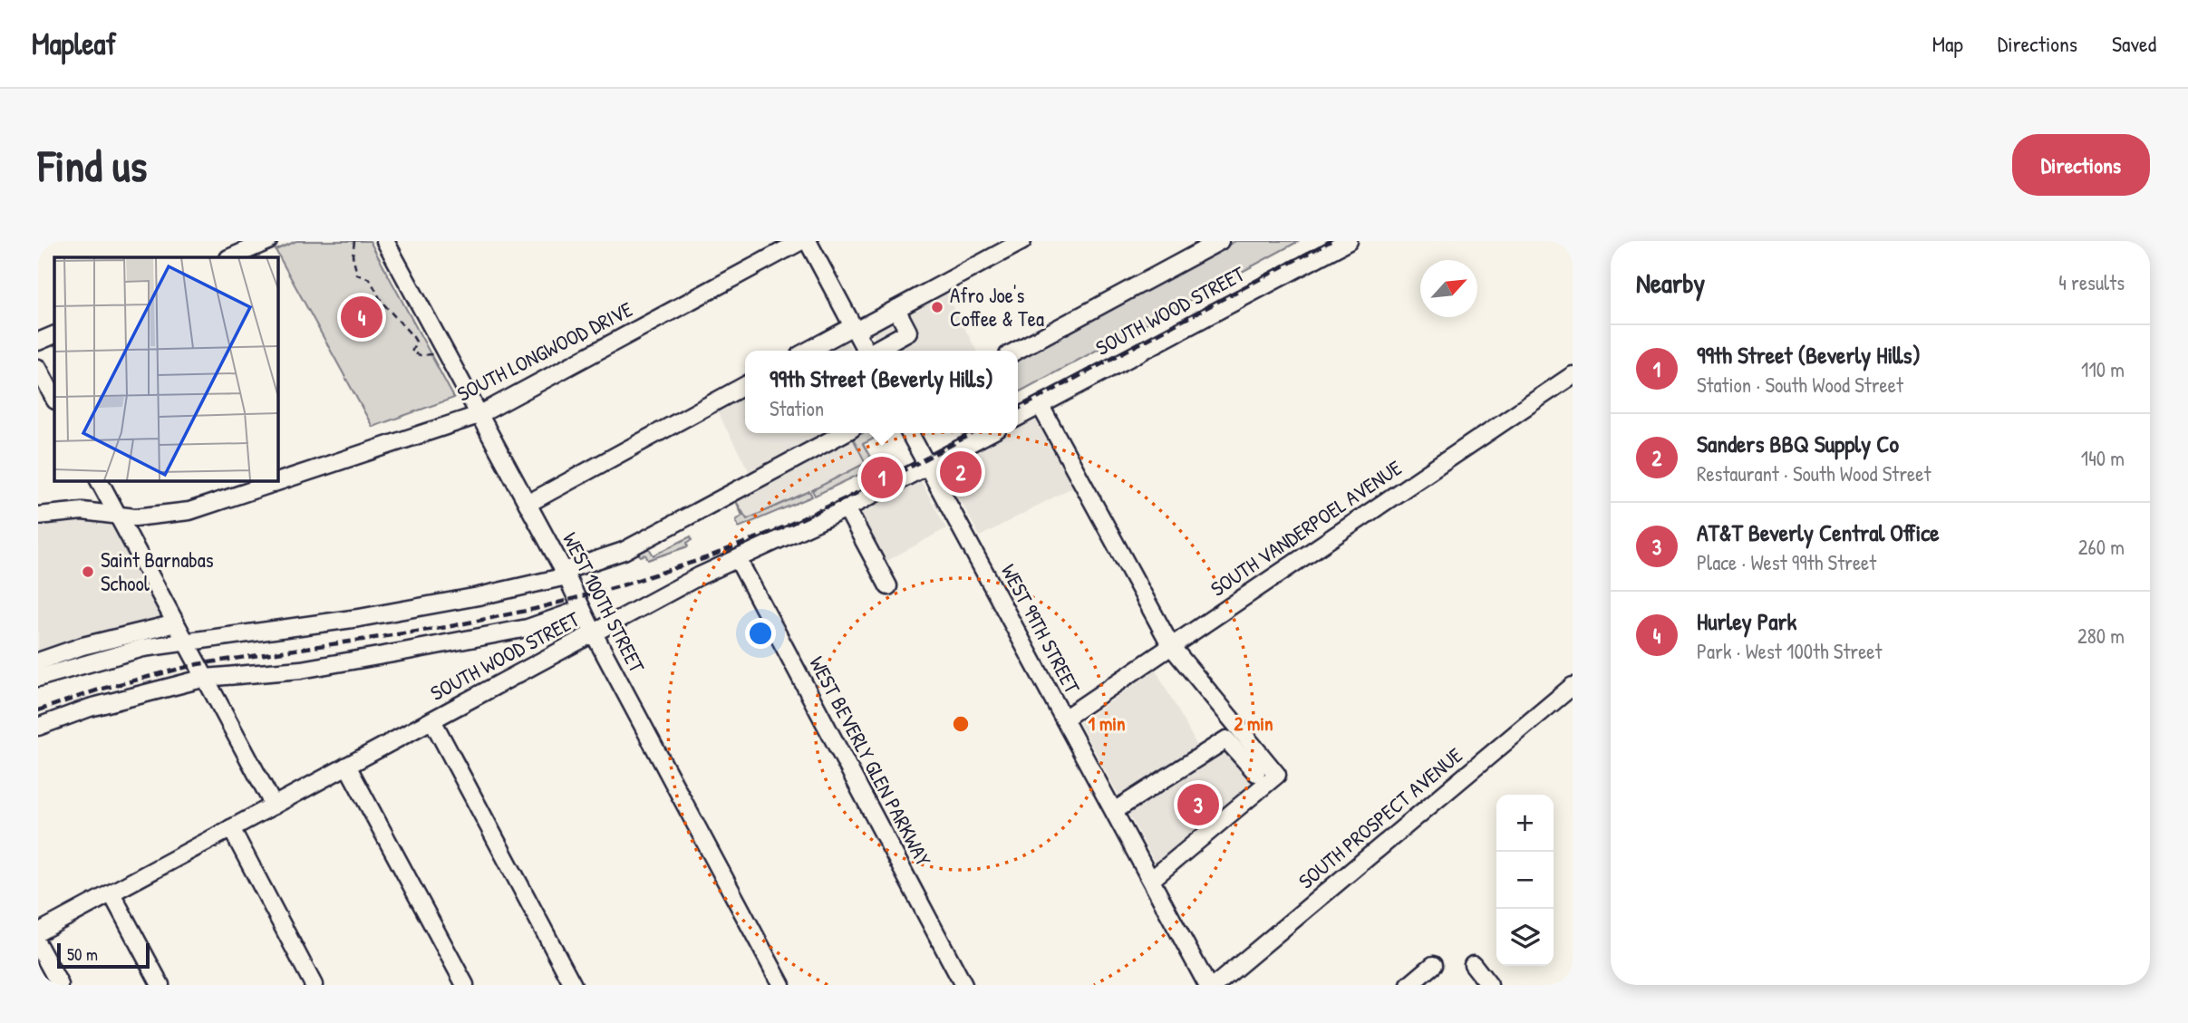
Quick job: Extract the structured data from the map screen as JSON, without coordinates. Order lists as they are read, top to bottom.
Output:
{
  "streets": {
    "street": [
      "SOUTH WOOD STREET",
      "SOUTH LONGWOOD DRIVE",
      "SOUTH VANDERPOEL AVENUE",
      "WEST 100TH STREET",
      "WEST 99TH STREET",
      "WEST BEVERLY GLEN PARKWAY",
      "SOUTH PROSPECT AVENUE"
    ]
  },
  "crossings": [
    ["SOUTH WOOD STREET", "WEST 100TH STREET"],
    ["SOUTH WOOD STREET", "WEST 99TH STREET"],
    ["SOUTH WOOD STREET", "WEST BEVERLY GLEN PARKWAY"],
    ["SOUTH LONGWOOD DRIVE", "WEST 100TH STREET"],
    ["SOUTH VANDERPOEL AVENUE", "WEST 99TH STREET"]
  ],
  "places": ["Afro Joe's Coffee & Tea", "Saint Barnabas School"],
  "scale_bar": "50 m",
  "north": "top right",
  "page": {
    "header": "Mapleaf",
    "nav": ["Map", "Directions", "Saved"],
    "buttons": "Directions",
    "title": "Find us",
    "heading": ["Nearby", "4 results"],
    "pins": [
      "4",
      "2",
      "1",
      "3"
    ],
    "list": [
      {
        "mark": "1",
        "name": "99th Street (Beverly Hills)",
        "note": "Station · South Wood Street",
        "value": "110 m"
      },
      {
        "mark": "2",
        "name": "Sanders BBQ Supply Co",
        "note": "Restaurant · South Wood Street",
        "value": "140 m"
      },
      {
        "mark": "3",
        "name": "AT&T Beverly Central Office",
        "note": "Place · West 99th Street",
        "value": "260 m"
      },
      {
        "mark": "4",
        "name": "Hurley Park",
        "note": "Park · West 100th Street",
        "value": "280 m"
      }
    ],
    "popup": ["99th Street (Beverly Hills)", "Station"],
    "map_buttons": ["+", "−"],
    "scale": "50 m"
  },
  "rings": ["1 min", "2 min"]
}
